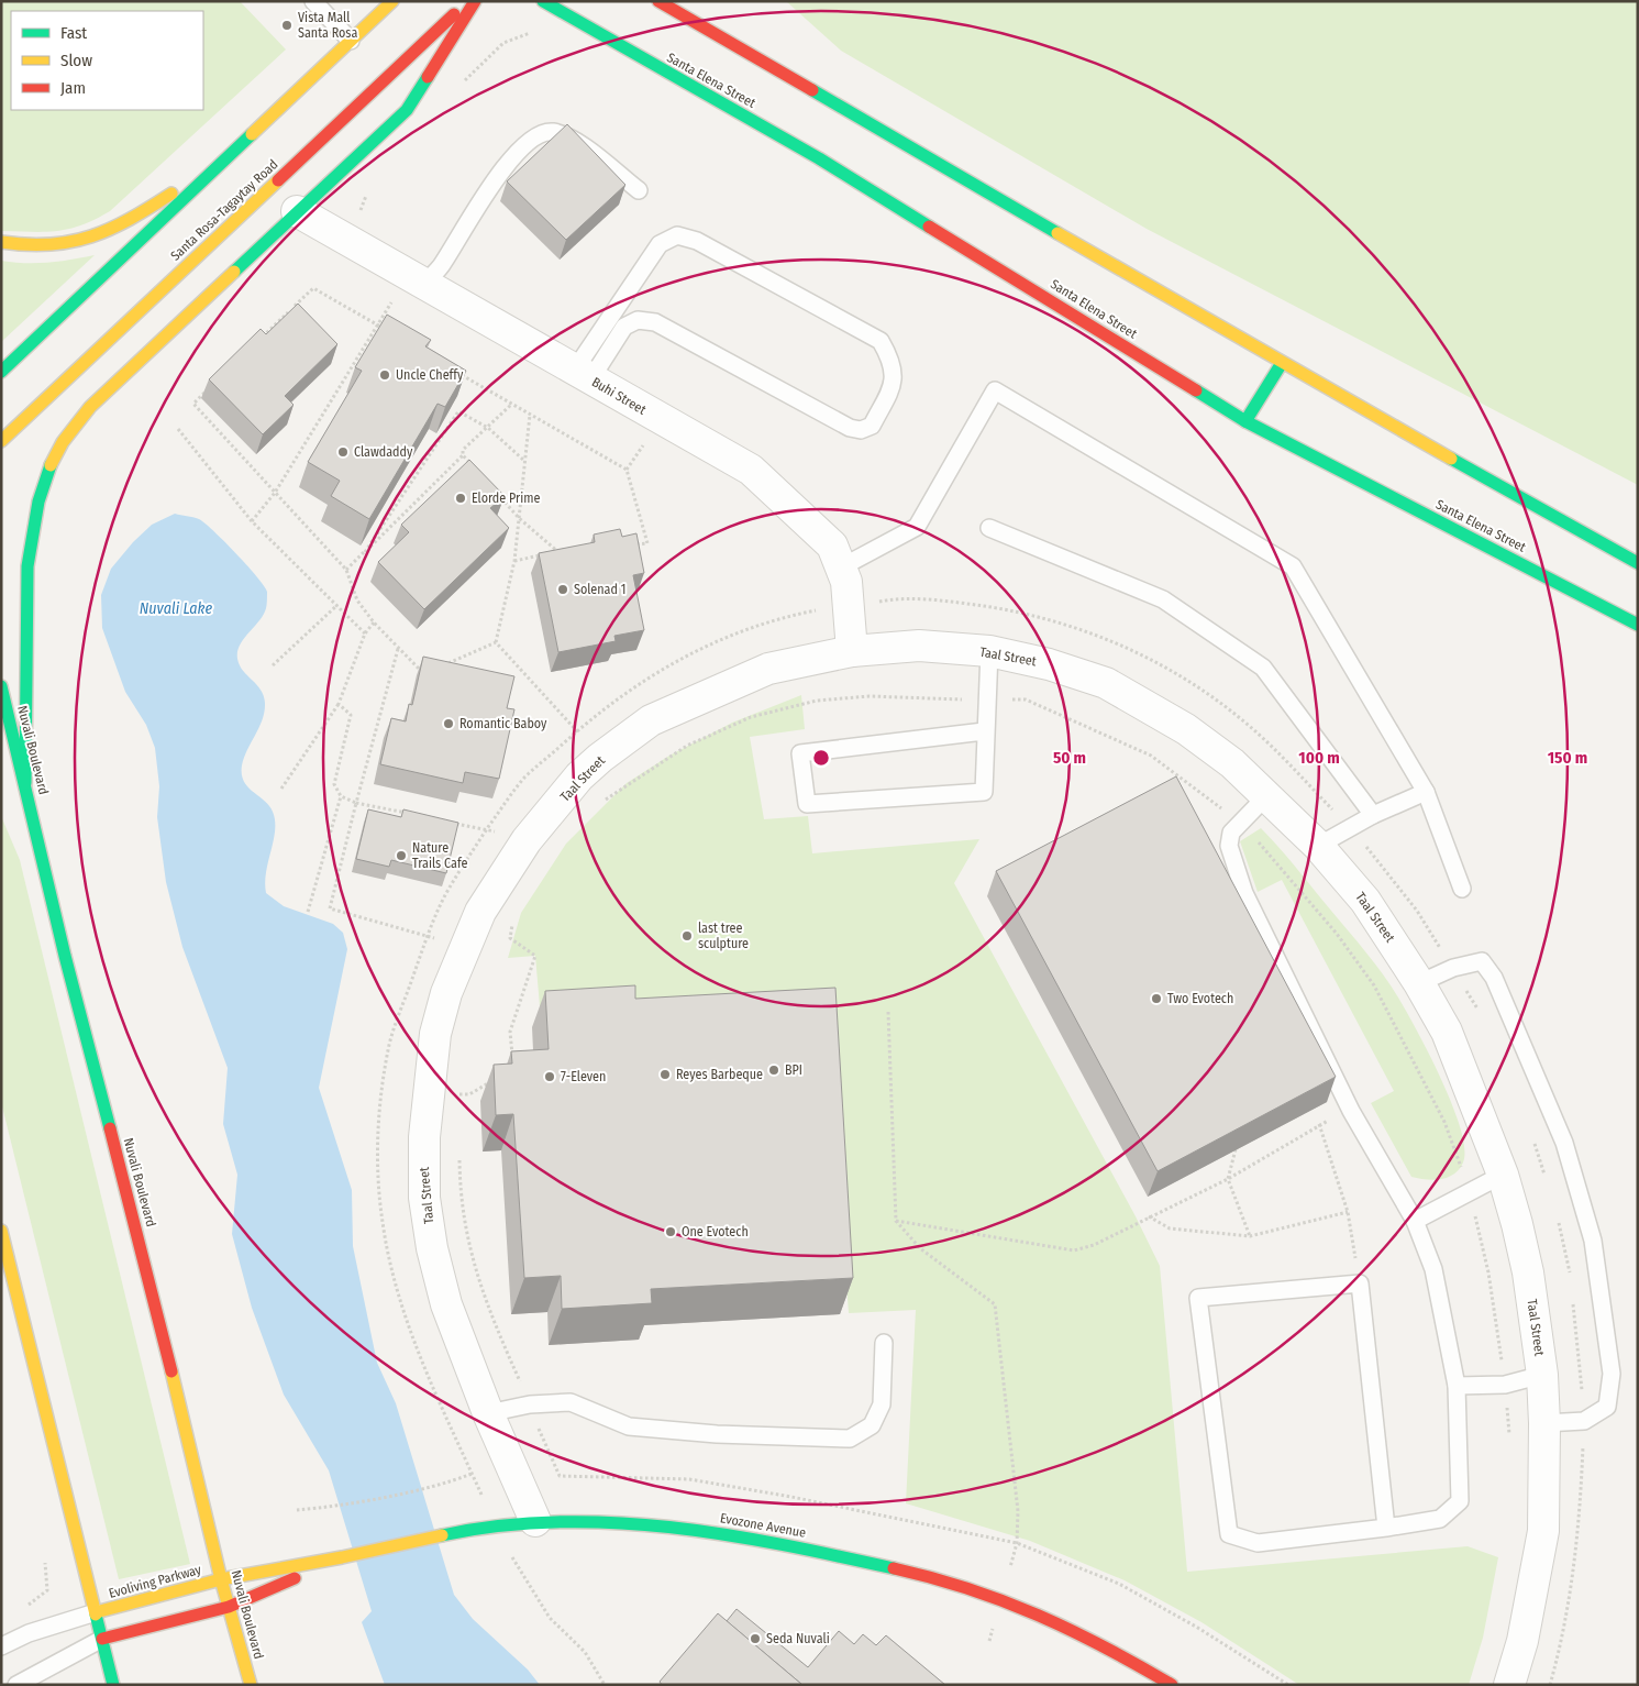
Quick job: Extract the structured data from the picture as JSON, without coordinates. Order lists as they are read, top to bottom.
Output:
{
  "streets": {
    "main road": [
      "Santa Elena Street",
      "Santa Rosa-Tagaytay Road",
      "Nuvali Boulevard",
      "Evozone Avenue",
      "Evoliving Parkway"
    ],
    "street": ["Buhi Street", "Taal Street"]
  },
  "crossings": [
    ["Buhi Street", "Taal Street"],
    ["Taal Street", "Evozone Avenue"],
    ["Nuvali Boulevard", "Evozone Avenue"],
    ["Nuvali Boulevard", "Evoliving Parkway"],
    ["Evozone Avenue", "Evoliving Parkway"]
  ],
  "water": ["Nuvali Lake"],
  "places": [
    "Vista Mall Santa Rosa",
    "Uncle Cheffy",
    "Clawdaddy",
    "Elorde Prime",
    "Solenad 1",
    "Romantic Baboy",
    "Nature Trails Cafe",
    "last tree sculpture",
    "Two Evotech",
    "BPI",
    "Reyes Barbeque",
    "7-Eleven",
    "One Evotech",
    "Seda Nuvali"
  ],
  "legend": ["Fast", "Slow", "Jam"],
  "rings": ["50 m", "100 m", "150 m"]
}
